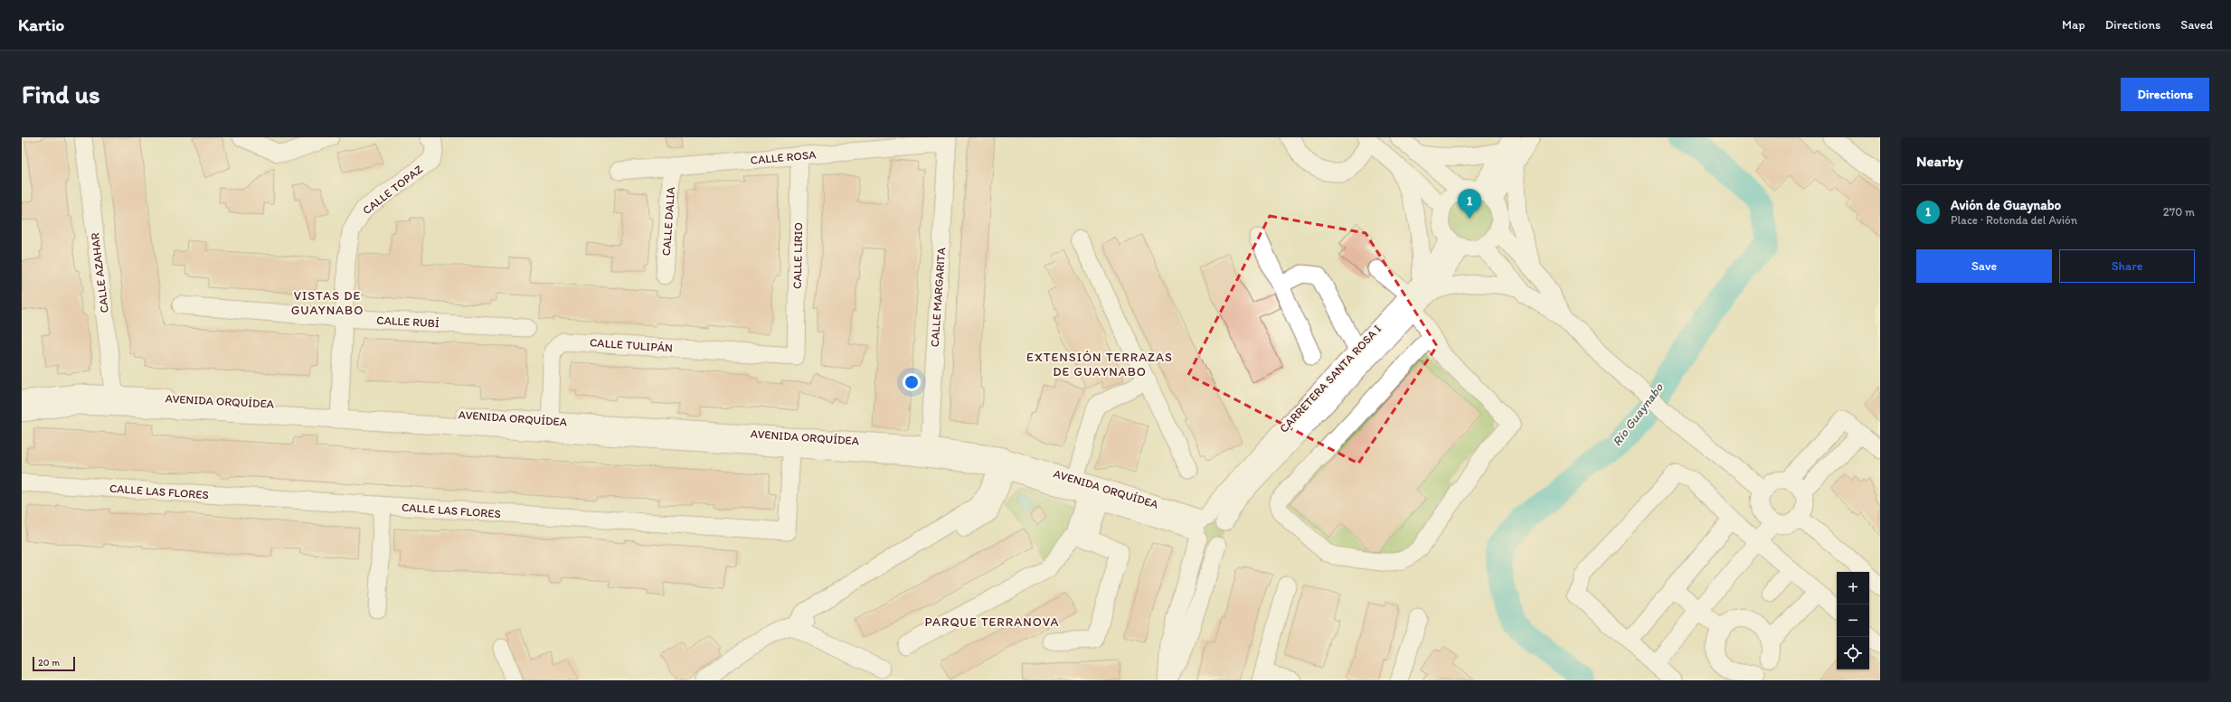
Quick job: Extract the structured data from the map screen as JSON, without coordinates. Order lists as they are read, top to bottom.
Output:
{
  "streets": {
    "street": [
      "CALLE ROSA",
      "CALLE TOPAZ",
      "CALLE DALIA",
      "CALLE LIRIO",
      "CALLE AZAHAR",
      "CALLE MARGARITA",
      "CALLE RUBÍ",
      "CALLE TULIPÁN",
      "CARRETERA SANTA ROSA I",
      "AVENIDA ORQUÍDEA",
      "CALLE LAS FLORES"
    ]
  },
  "crossings": [
    ["CALLE ROSA", "CALLE DALIA"],
    ["CALLE ROSA", "CALLE LIRIO"],
    ["CALLE ROSA", "CALLE MARGARITA"],
    ["CALLE TOPAZ", "CALLE RUBÍ"],
    ["CALLE TOPAZ", "AVENIDA ORQUÍDEA"],
    ["CALLE LIRIO", "CALLE TULIPÁN"],
    ["CALLE AZAHAR", "AVENIDA ORQUÍDEA"],
    ["CALLE MARGARITA", "AVENIDA ORQUÍDEA"],
    ["CALLE TULIPÁN", "AVENIDA ORQUÍDEA"],
    ["CARRETERA SANTA ROSA I", "AVENIDA ORQUÍDEA"],
    ["AVENIDA ORQUÍDEA", "CALLE LAS FLORES"]
  ],
  "districts": ["VISTAS DE GUAYNABO", "EXTENSIÓN TERRAZAS DE GUAYNABO", "PARQUE TERRANOVA"],
  "water": ["Río Guaynabo"],
  "scale_bar": "20 m",
  "page": {
    "header": "Kartio",
    "nav": ["Map", "Directions", "Saved"],
    "buttons": [
      "Directions",
      ["Save", "Share"]
    ],
    "title": "Find us",
    "heading": "Nearby",
    "list": [
      {
        "mark": "1",
        "name": "Avión de Guaynabo",
        "note": "Place · Rotonda del Avión",
        "value": "270 m"
      }
    ],
    "pins": "1",
    "map_buttons": ["+", "−"],
    "scale": "20 m"
  }
}
